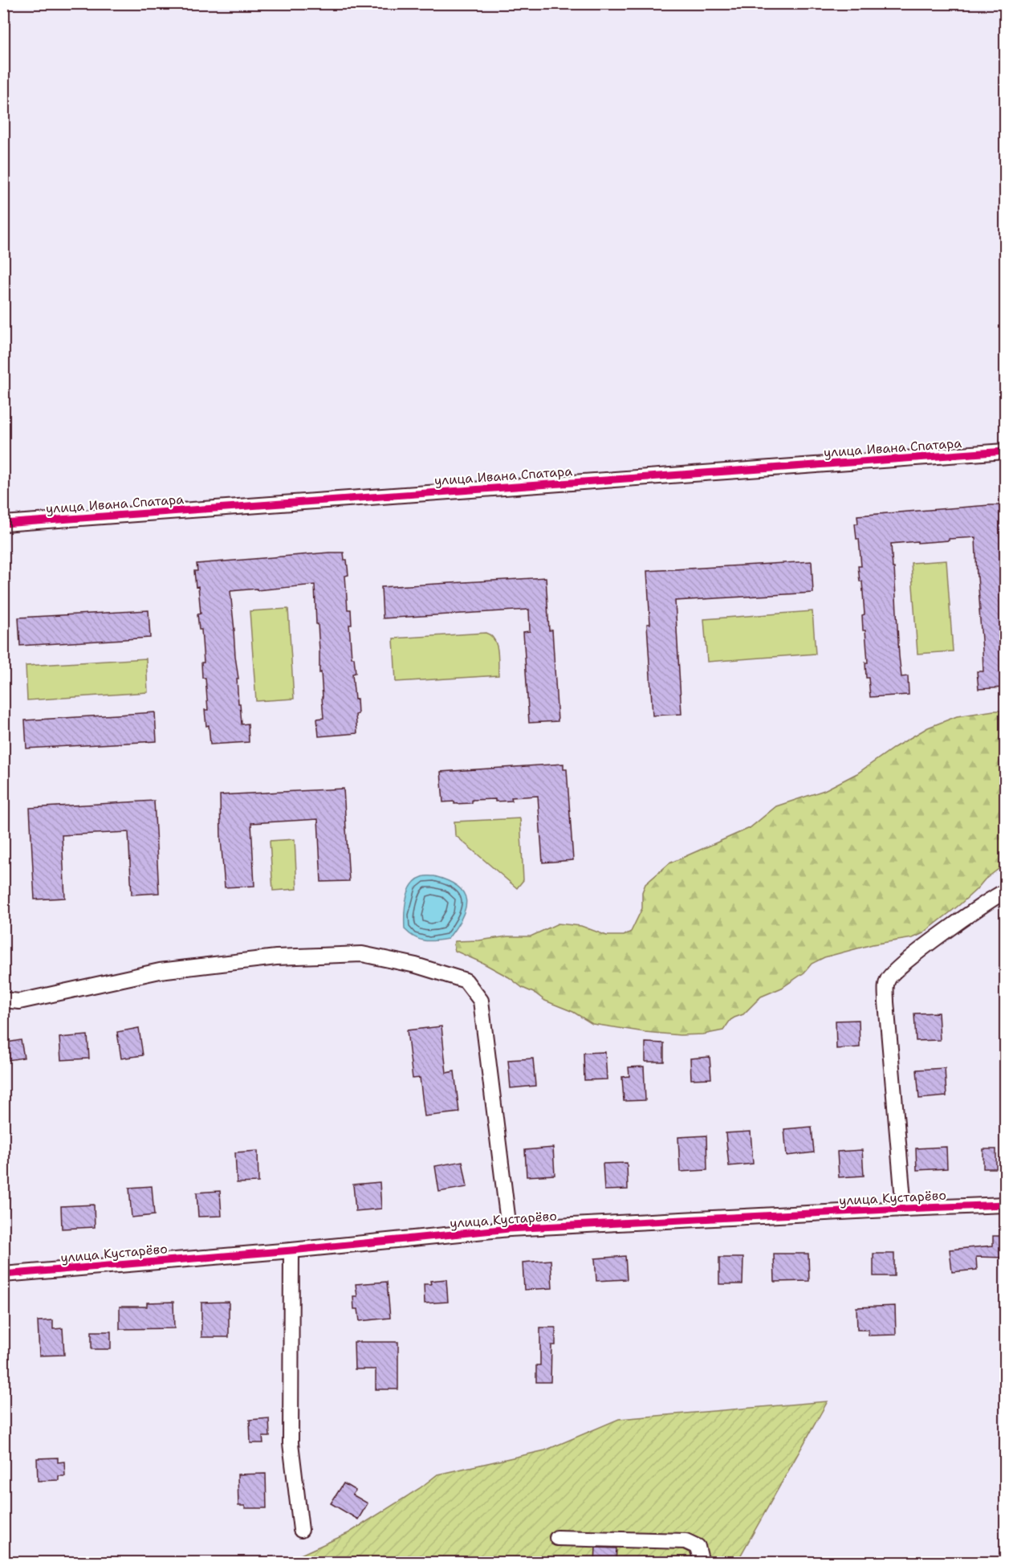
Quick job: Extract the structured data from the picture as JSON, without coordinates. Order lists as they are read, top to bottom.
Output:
{
  "streets": {
    "street": ["улица Ивана Спатара", "улица Кустарёво"]
  }
}
